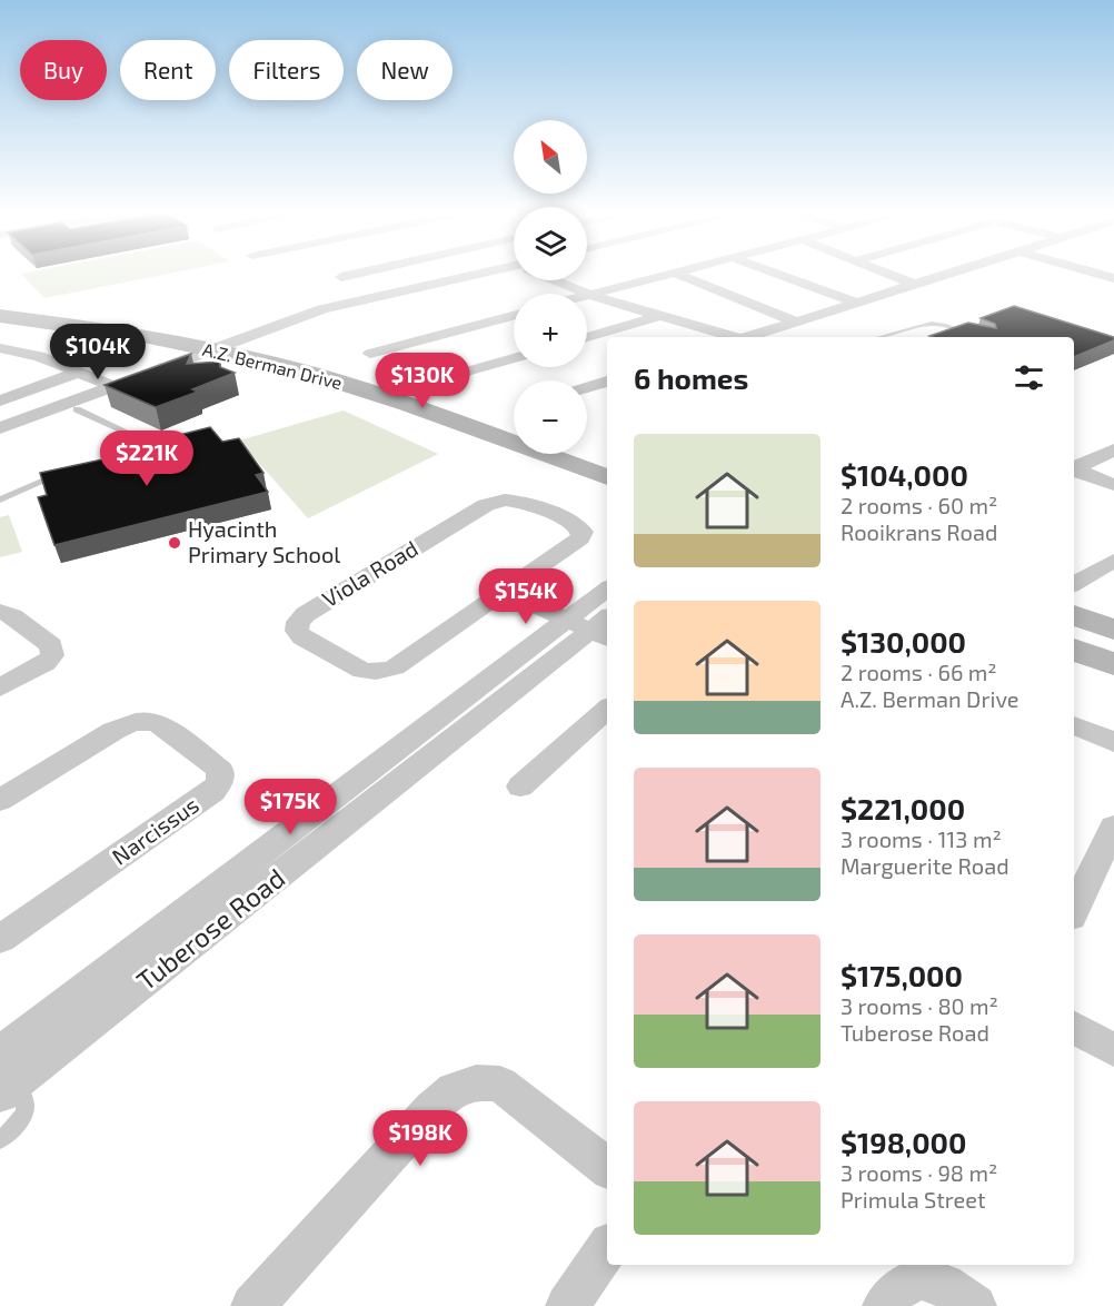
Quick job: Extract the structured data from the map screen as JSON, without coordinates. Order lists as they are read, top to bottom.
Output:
{
  "streets": {
    "main road": ["A.Z. Berman Drive"],
    "street": ["Viola Road", "Narcissus", "Tuberose Road"]
  },
  "places": ["Hyacinth Primary School"],
  "north": "top left",
  "page": {
    "chip": [
      "Buy",
      "Rent",
      "Filters",
      "New"
    ],
    "map_buttons": ["+", "−"],
    "price": [
      "$104K",
      "$130K",
      "$221K",
      "$154K",
      "$175K",
      "$198K"
    ],
    "heading": "6 homes",
    "list": [
      {
        "name": "$104,000",
        "note": "2 rooms · 60 m² · Rooikrans Road"
      },
      {
        "name": "$130,000",
        "note": "2 rooms · 66 m² · A.Z. Berman Drive"
      },
      {
        "name": "$221,000",
        "note": "3 rooms · 113 m² · Marguerite Road"
      },
      {
        "name": "$175,000",
        "note": "3 rooms · 80 m² · Tuberose Road"
      },
      {
        "name": "$198,000",
        "note": "3 rooms · 98 m² · Primula Street"
      }
    ]
  }
}
